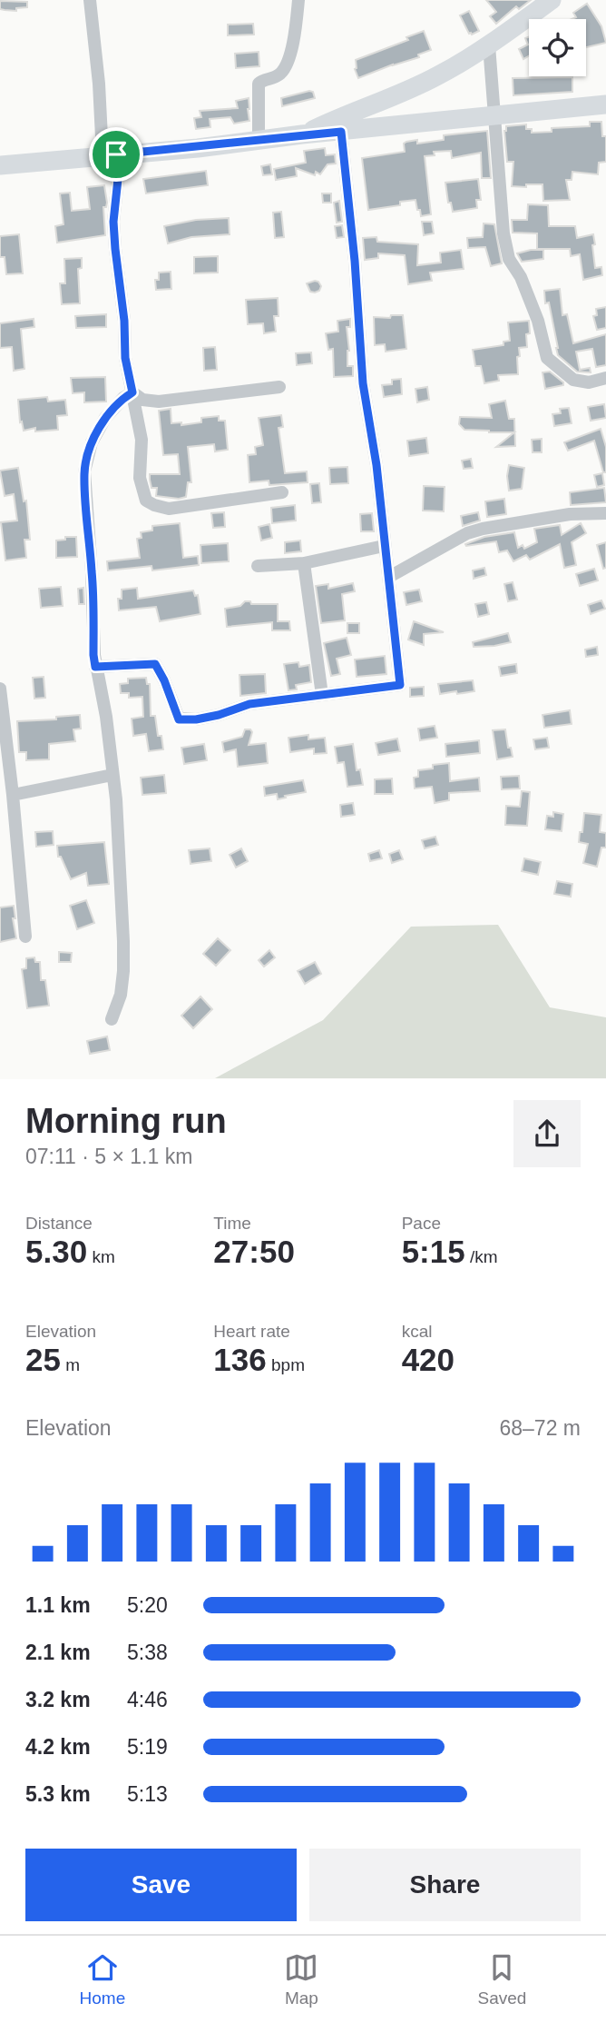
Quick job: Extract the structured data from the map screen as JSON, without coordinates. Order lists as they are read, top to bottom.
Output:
{
  "page": {
    "heading": ["Morning run", "07:11 · 5 × 1.1 km"],
    "stats": [
      ["Distance", "5.30 km"],
      ["Time", "27:50"],
      ["Pace", "5:15 /km"],
      ["Elevation", "25 m"],
      ["Heart rate", "136 bpm"],
      ["kcal", "420"]
    ],
    "chart": ["Elevation", "68–72 m"],
    "list": [
      {
        "name": "1.1 km",
        "note": "5:20"
      },
      {
        "name": "2.1 km",
        "note": "5:38"
      },
      {
        "name": "3.2 km",
        "note": "4:46"
      },
      {
        "name": "4.2 km",
        "note": "5:19"
      },
      {
        "name": "5.3 km",
        "note": "5:13"
      }
    ],
    "buttons": ["Save", "Share"],
    "tabs": ["Home", "Map", "Saved"]
  }
}
